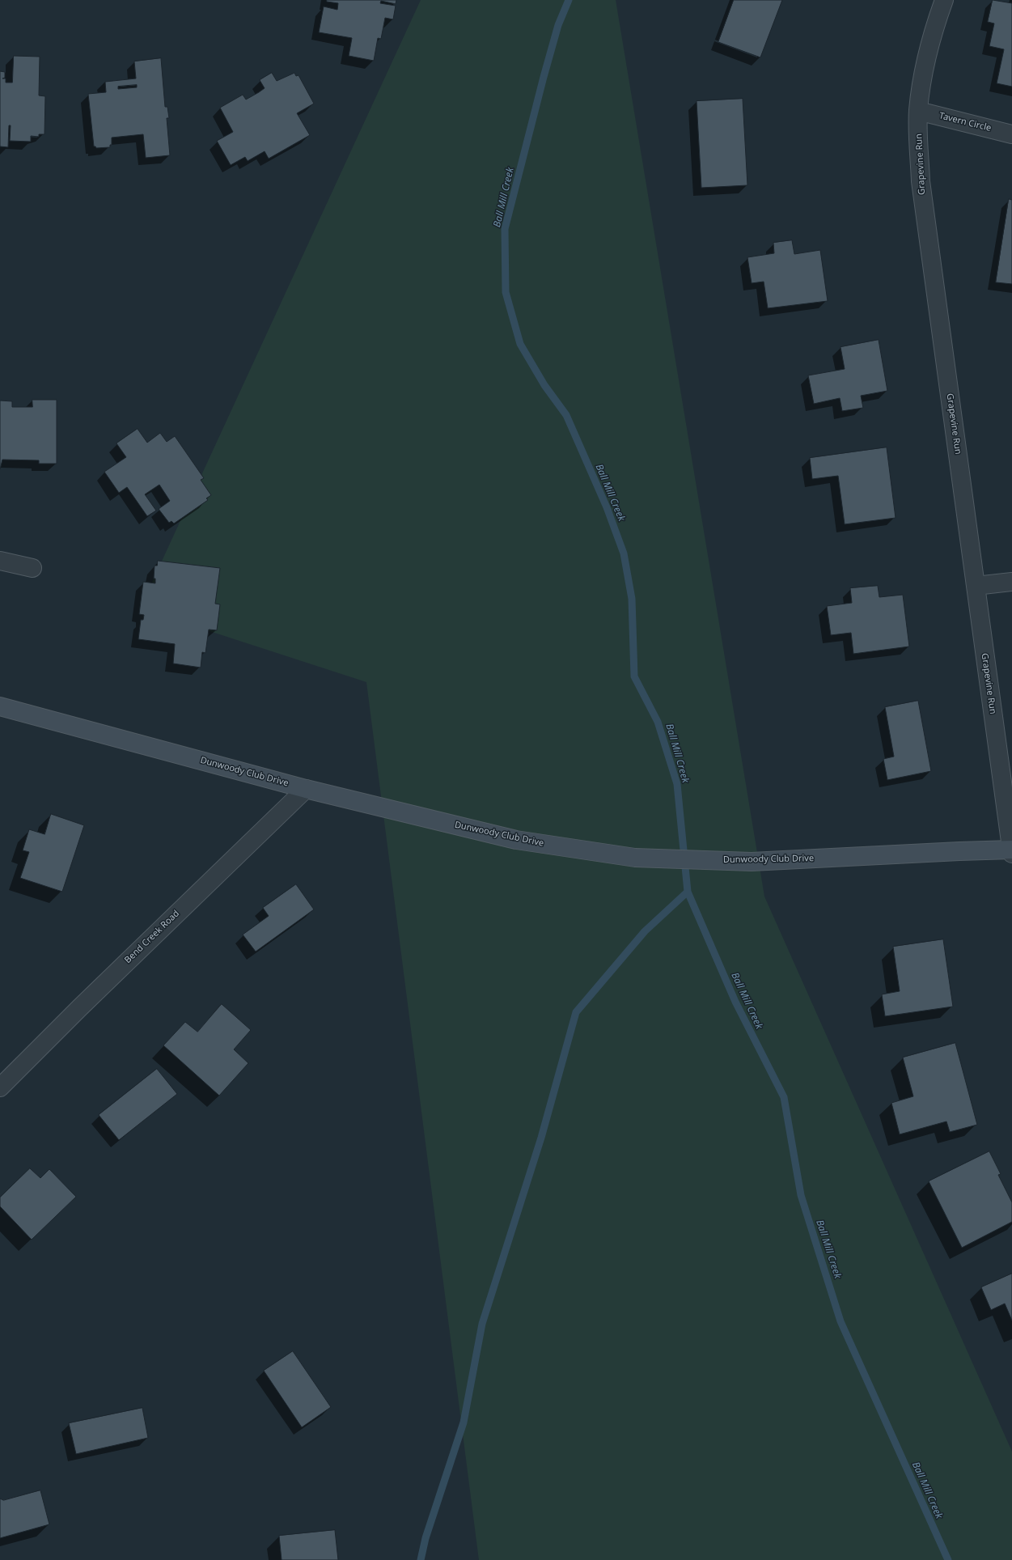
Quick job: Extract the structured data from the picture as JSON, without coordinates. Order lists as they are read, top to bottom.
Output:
{
  "streets": {
    "street": [
      "Tavern Circle",
      "Grapevine Run",
      "Dunwoody Club Drive",
      "Bend Creek Road"
    ]
  },
  "crossings": [
    ["Tavern Circle", "Grapevine Run"],
    ["Grapevine Run", "Dunwoody Club Drive"],
    ["Dunwoody Club Drive", "Bend Creek Road"]
  ],
  "water": ["Ball Mill Creek"]
}
